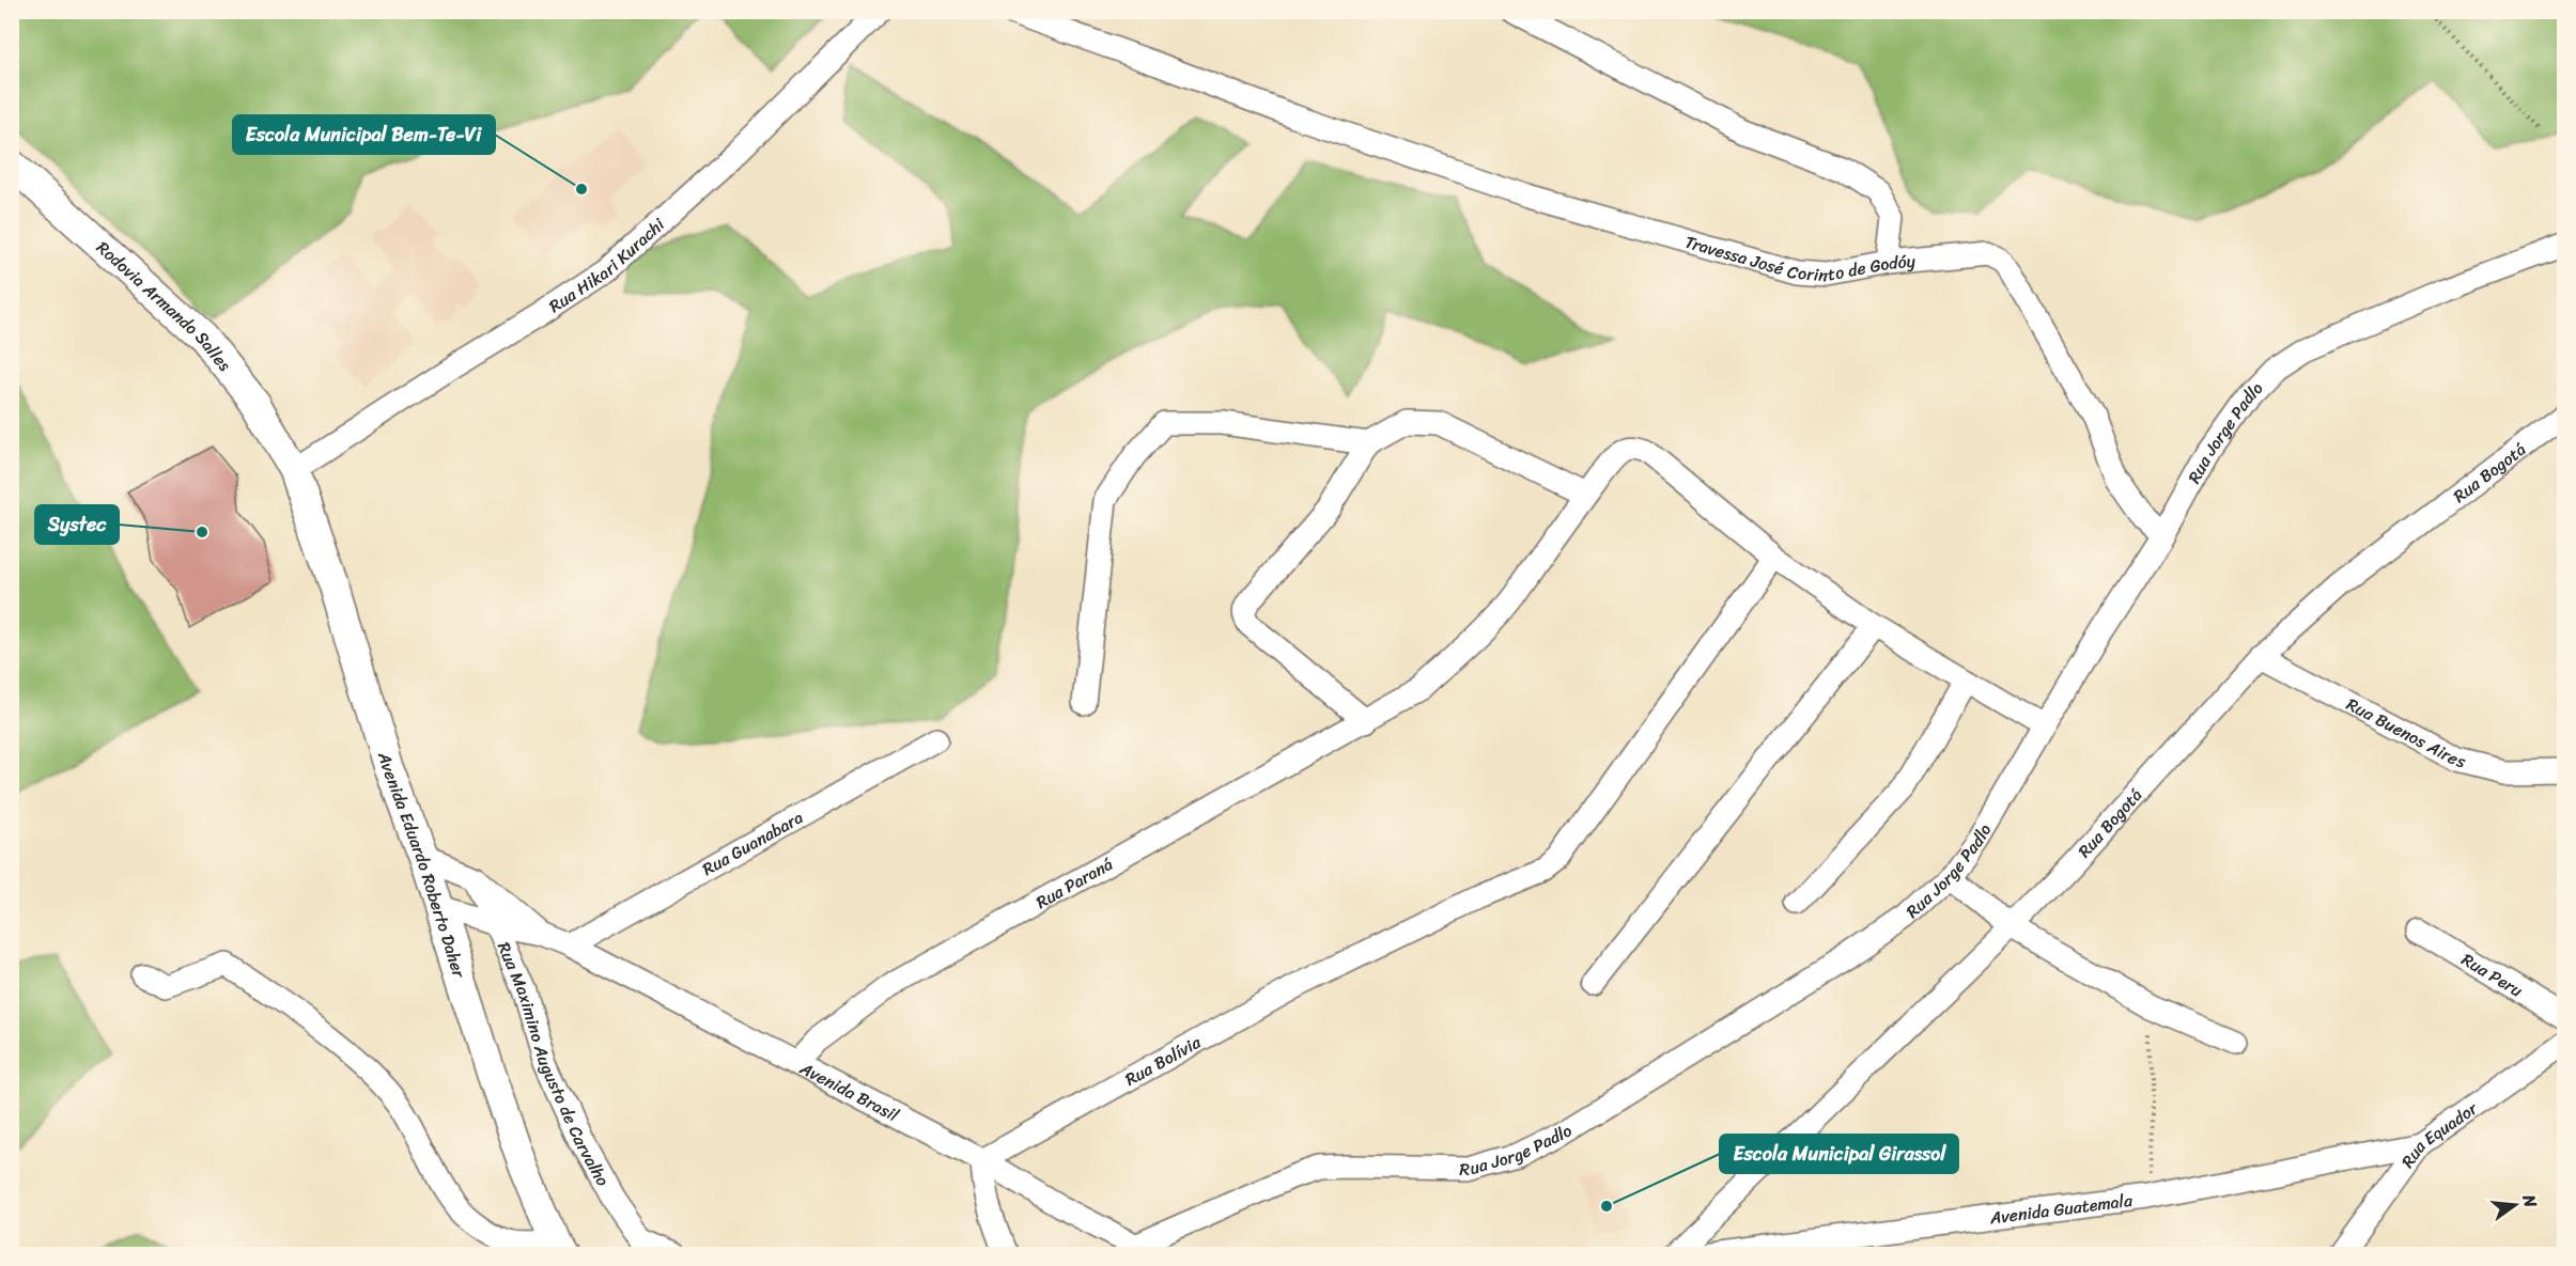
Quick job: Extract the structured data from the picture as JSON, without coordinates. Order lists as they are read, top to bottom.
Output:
{
  "streets": {
    "main road": ["Rodovia Armando Salles", "Avenida Eduardo Roberto Daher"],
    "street": [
      "Travessa José Corinto de Godóy",
      "Rua Hikari Kurachi",
      "Rua Jorge Padlo",
      "Rua Bogotá",
      "Rua Buenos Aires",
      "Rua Guanabara",
      "Rua Paraná",
      "Rua Peru",
      "Rua Bolívia",
      "Rua Maximino Augusto de Carvalho",
      "Avenida Brasil",
      "Rua Equador",
      "Avenida Guatemala"
    ]
  },
  "crossings": [
    ["Travessa José Corinto de Godóy", "Rua Jorge Padlo"],
    ["Rua Hikari Kurachi", "Rodovia Armando Salles"],
    ["Rua Hikari Kurachi", "Avenida Eduardo Roberto Daher"],
    ["Rodovia Armando Salles", "Avenida Eduardo Roberto Daher"],
    ["Rua Jorge Padlo", "Avenida Brasil"],
    ["Rua Bogotá", "Rua Buenos Aires"],
    ["Rua Guanabara", "Avenida Brasil"],
    ["Avenida Eduardo Roberto Daher", "Rua Maximino Augusto de Carvalho"],
    ["Avenida Eduardo Roberto Daher", "Avenida Brasil"],
    ["Rua Paraná", "Rua Bolívia"],
    ["Rua Paraná", "Avenida Brasil"],
    ["Rua Bolívia", "Avenida Brasil"],
    ["Rua Maximino Augusto de Carvalho", "Avenida Brasil"],
    ["Rua Equador", "Avenida Guatemala"]
  ],
  "places": ["Escola Municipal Bem-Te-Vi", "Systec", "Escola Municipal Girassol"],
  "north": "right"
}
